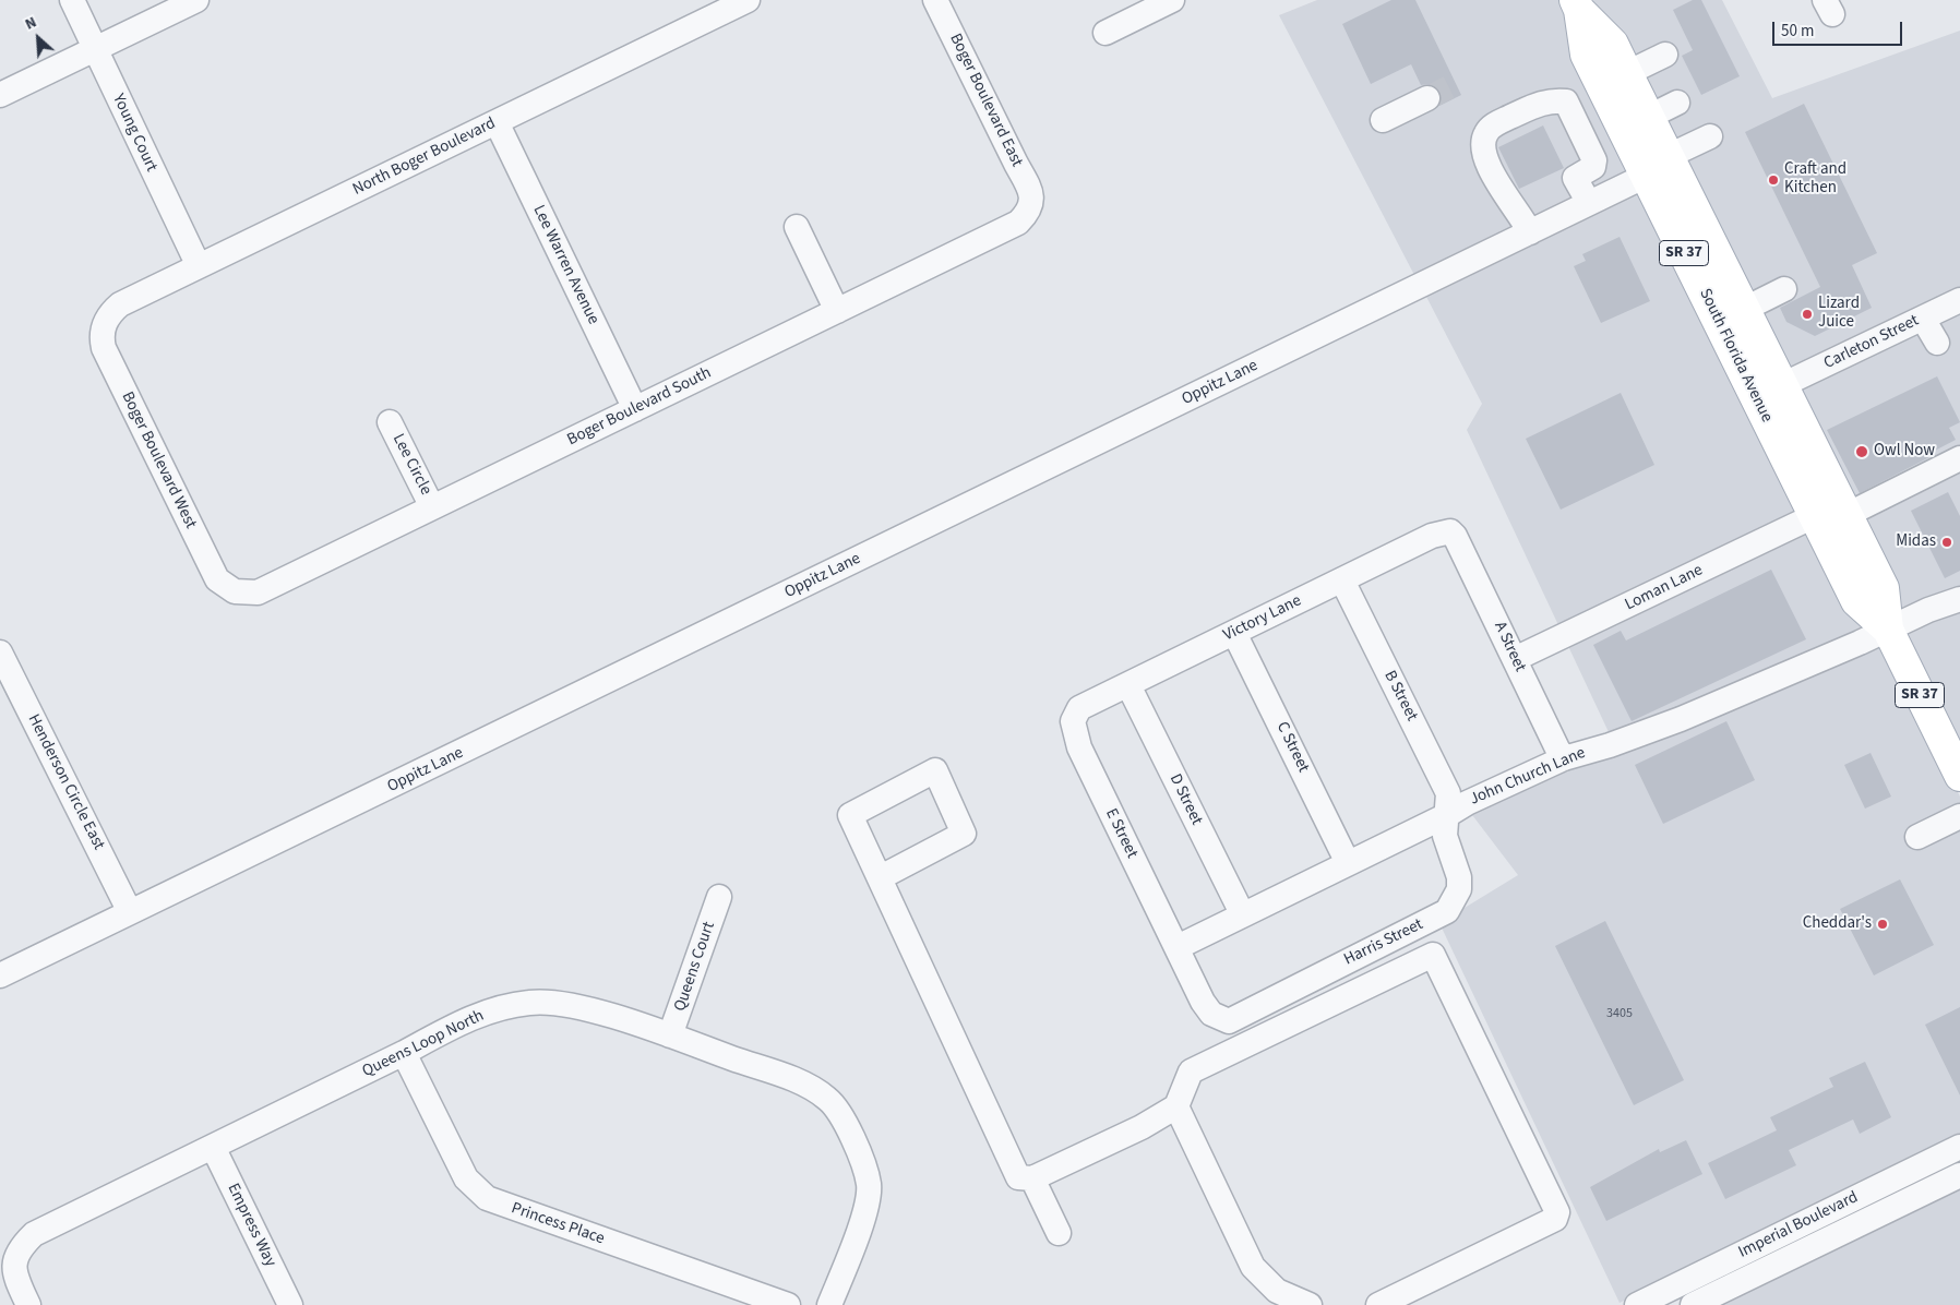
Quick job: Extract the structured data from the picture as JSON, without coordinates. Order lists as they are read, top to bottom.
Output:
{
  "streets": {
    "main road": ["SR 37", "South Florida Avenue"],
    "street": [
      "Boger Boulevard East",
      "Young Court",
      "North Boger Boulevard",
      "Lee Warren Avenue",
      "Carleton Street",
      "Oppitz Lane",
      "Boger Boulevard South",
      "Boger Boulevard West",
      "Lee Circle",
      "Loman Lane",
      "Victory Lane",
      "A Street",
      "B Street",
      "C Street",
      "John Church Lane",
      "Henderson Circle East",
      "D Street",
      "E Street",
      "Harris Street",
      "Queens Court",
      "Queens Loop North",
      "Princess Place",
      "Empress Way",
      "Imperial Boulevard"
    ]
  },
  "crossings": [
    ["Boger Boulevard East", "Boger Boulevard South"],
    ["Young Court", "North Boger Boulevard"],
    ["North Boger Boulevard", "Lee Warren Avenue"],
    ["North Boger Boulevard", "Boger Boulevard West"],
    ["Lee Warren Avenue", "Boger Boulevard South"],
    ["Carleton Street", "South Florida Avenue"],
    ["South Florida Avenue", "Oppitz Lane"],
    ["South Florida Avenue", "Loman Lane"],
    ["South Florida Avenue", "John Church Lane"],
    ["Oppitz Lane", "Henderson Circle East"],
    ["Boger Boulevard South", "Boger Boulevard West"],
    ["Boger Boulevard South", "Lee Circle"],
    ["Loman Lane", "A Street"],
    ["Victory Lane", "A Street"],
    ["Victory Lane", "B Street"],
    ["Victory Lane", "C Street"],
    ["Victory Lane", "D Street"],
    ["Victory Lane", "E Street"],
    ["A Street", "John Church Lane"],
    ["B Street", "John Church Lane"],
    ["B Street", "Harris Street"],
    ["C Street", "John Church Lane"],
    ["John Church Lane", "D Street"],
    ["John Church Lane", "E Street"],
    ["John Church Lane", "Harris Street"],
    ["E Street", "Harris Street"],
    ["Queens Court", "Queens Loop North"],
    ["Queens Loop North", "Princess Place"],
    ["Queens Loop North", "Empress Way"]
  ],
  "places": [
    "Craft and Kitchen",
    "Lizard Juice",
    "Owl Now",
    "Midas",
    "Cheddar's"
  ],
  "house_numbers": ["3405"],
  "scale_bar": "50 m",
  "north": "top left"
}
